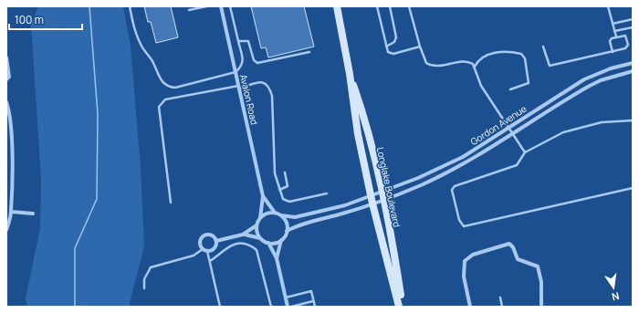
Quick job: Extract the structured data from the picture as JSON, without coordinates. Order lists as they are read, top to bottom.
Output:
{
  "streets": {
    "main road": ["Longlake Boulevard"],
    "street": ["Avalon Road", "Gordon Avenue"]
  },
  "crossings": [
    ["Avalon Road", "Gordon Avenue"],
    ["Gordon Avenue", "Longlake Boulevard"]
  ],
  "scale_bar": "100 m",
  "north": "bottom"
}
